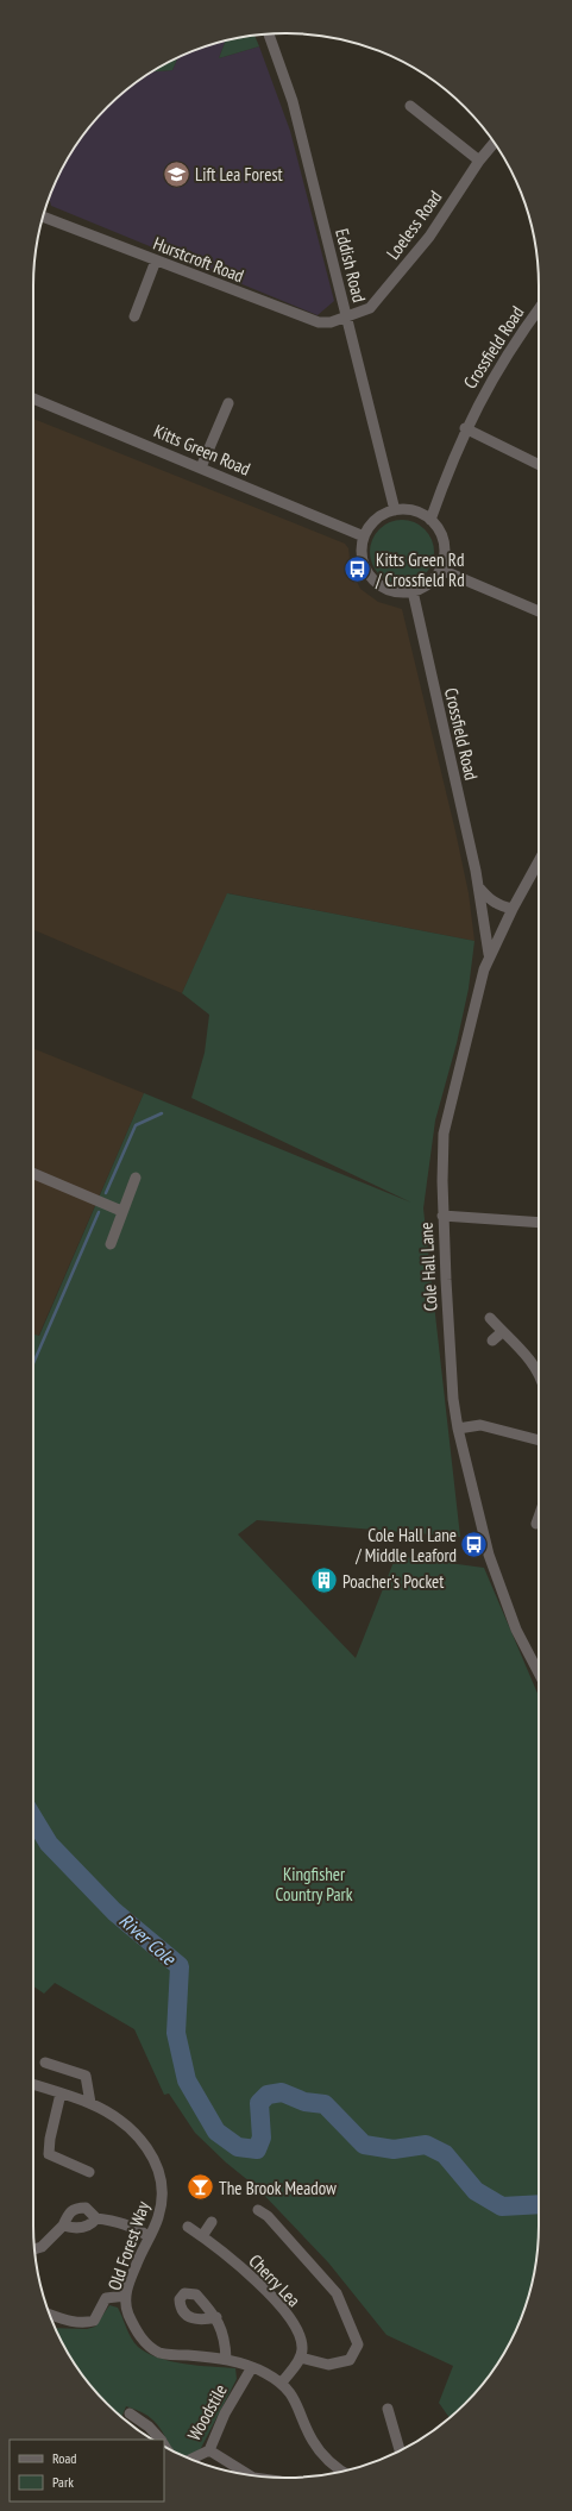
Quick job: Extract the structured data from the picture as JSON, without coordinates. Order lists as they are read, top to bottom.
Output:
{
  "streets": {
    "street": [
      "Loeless Road",
      "Hurstcroft Road",
      "Eddish Road",
      "Crossfield Road",
      "Kitts Green Road",
      "Cole Hall Lane",
      "Old Forest Way",
      "Cherry Lea",
      "Woodstile"
    ]
  },
  "crossings": [
    ["Loeless Road", "Hurstcroft Road"],
    ["Loeless Road", "Eddish Road"],
    ["Hurstcroft Road", "Eddish Road"],
    ["Eddish Road", "Crossfield Road"],
    ["Eddish Road", "Kitts Green Road"],
    ["Crossfield Road", "Kitts Green Road"],
    ["Crossfield Road", "Cole Hall Lane"],
    ["Old Forest Way", "Woodstile"]
  ],
  "water": ["River Cole"],
  "parks": ["Kingfisher Country Park"],
  "places": {
    "school or university": ["Lift Lea Forest"],
    "bus stop": ["Kitts Green Rd / Crossfield Rd", "Cole Hall Lane / Middle Leaford"],
    "building": ["Poacher's Pocket"],
    "bar": ["The Brook Meadow"]
  },
  "legend": ["Road", "Park"]
}
